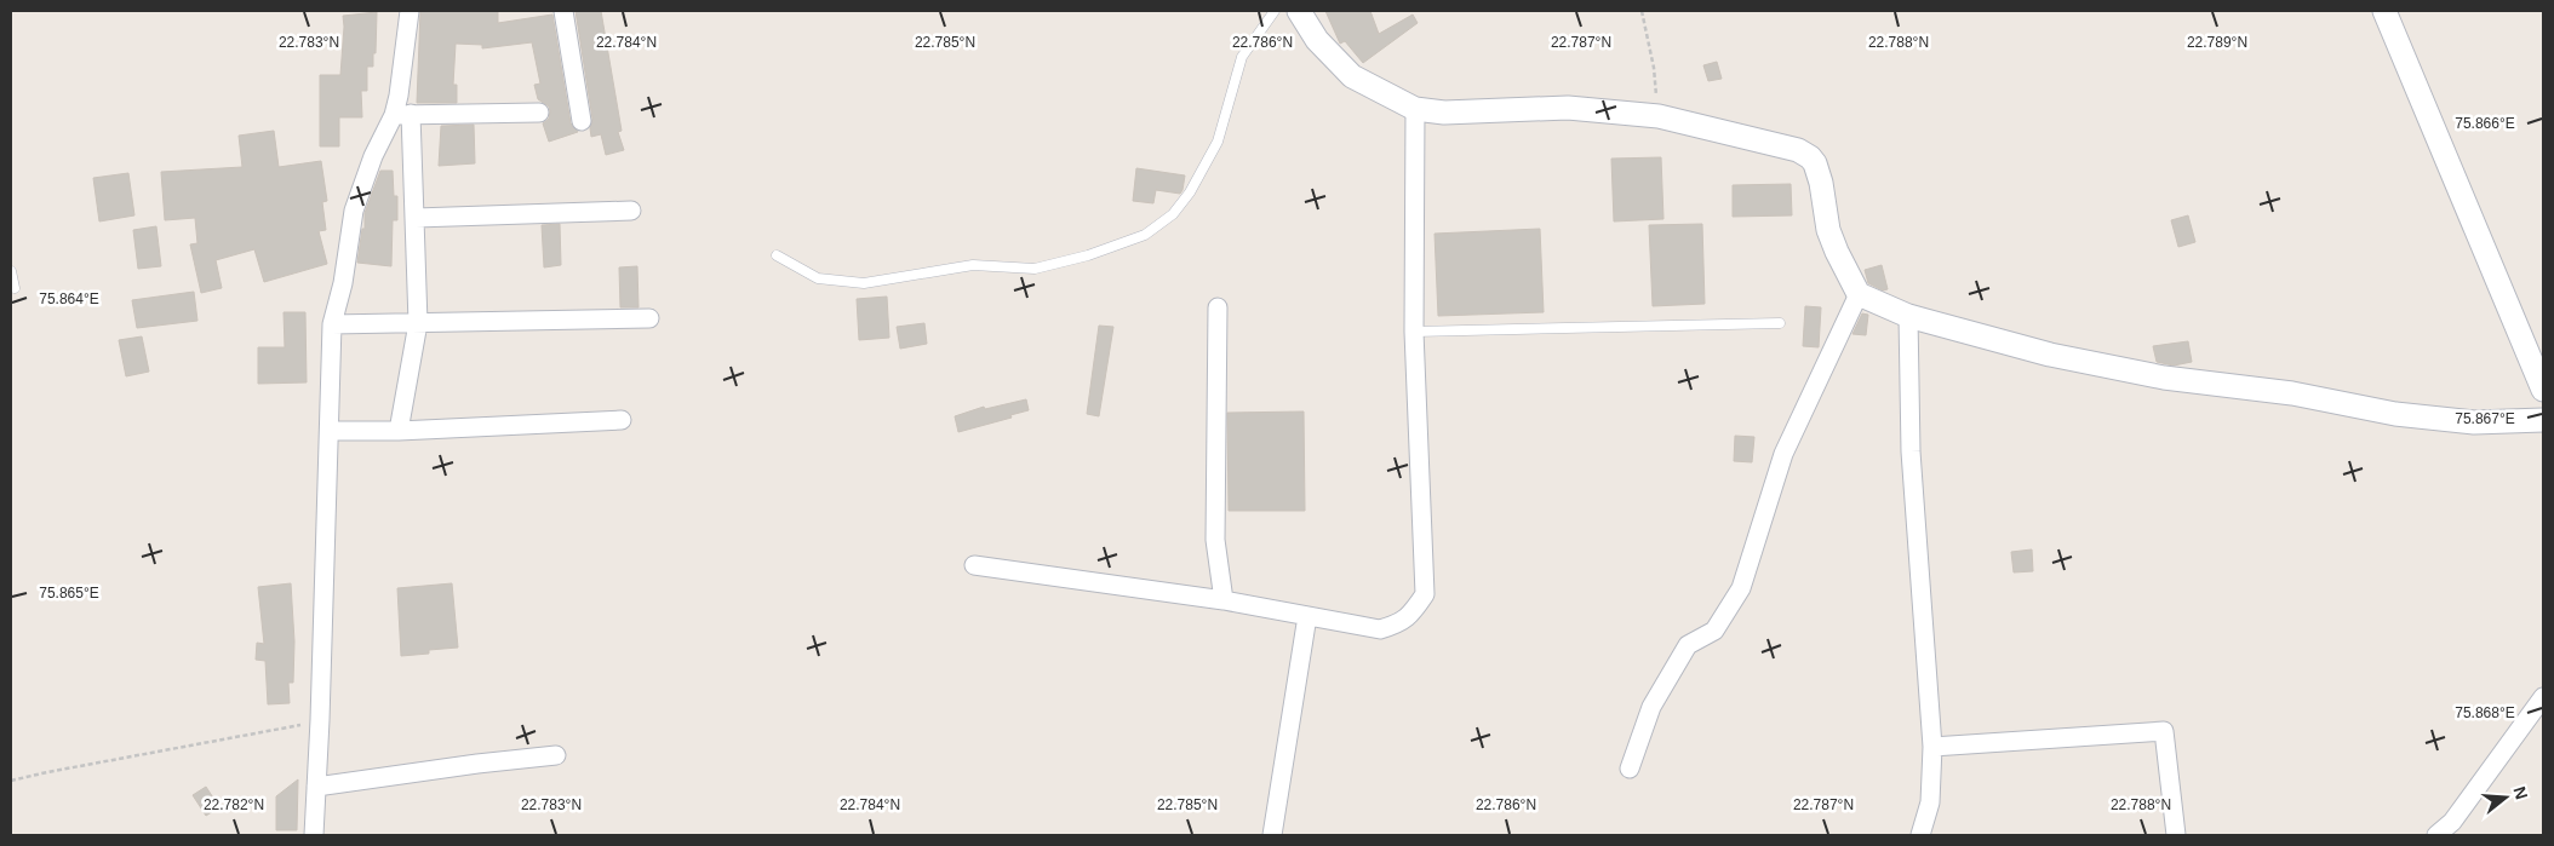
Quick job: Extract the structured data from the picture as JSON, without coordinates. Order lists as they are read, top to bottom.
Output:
{
  "north": "right",
  "coordinates": [
    "22.783°N",
    "22.784°N",
    "22.785°N",
    "22.786°N",
    "22.787°N",
    "22.788°N",
    "22.789°N",
    "75.866°E",
    "75.864°E",
    "75.867°E",
    "75.865°E",
    "75.868°E",
    "22.782°N"
  ]
}
